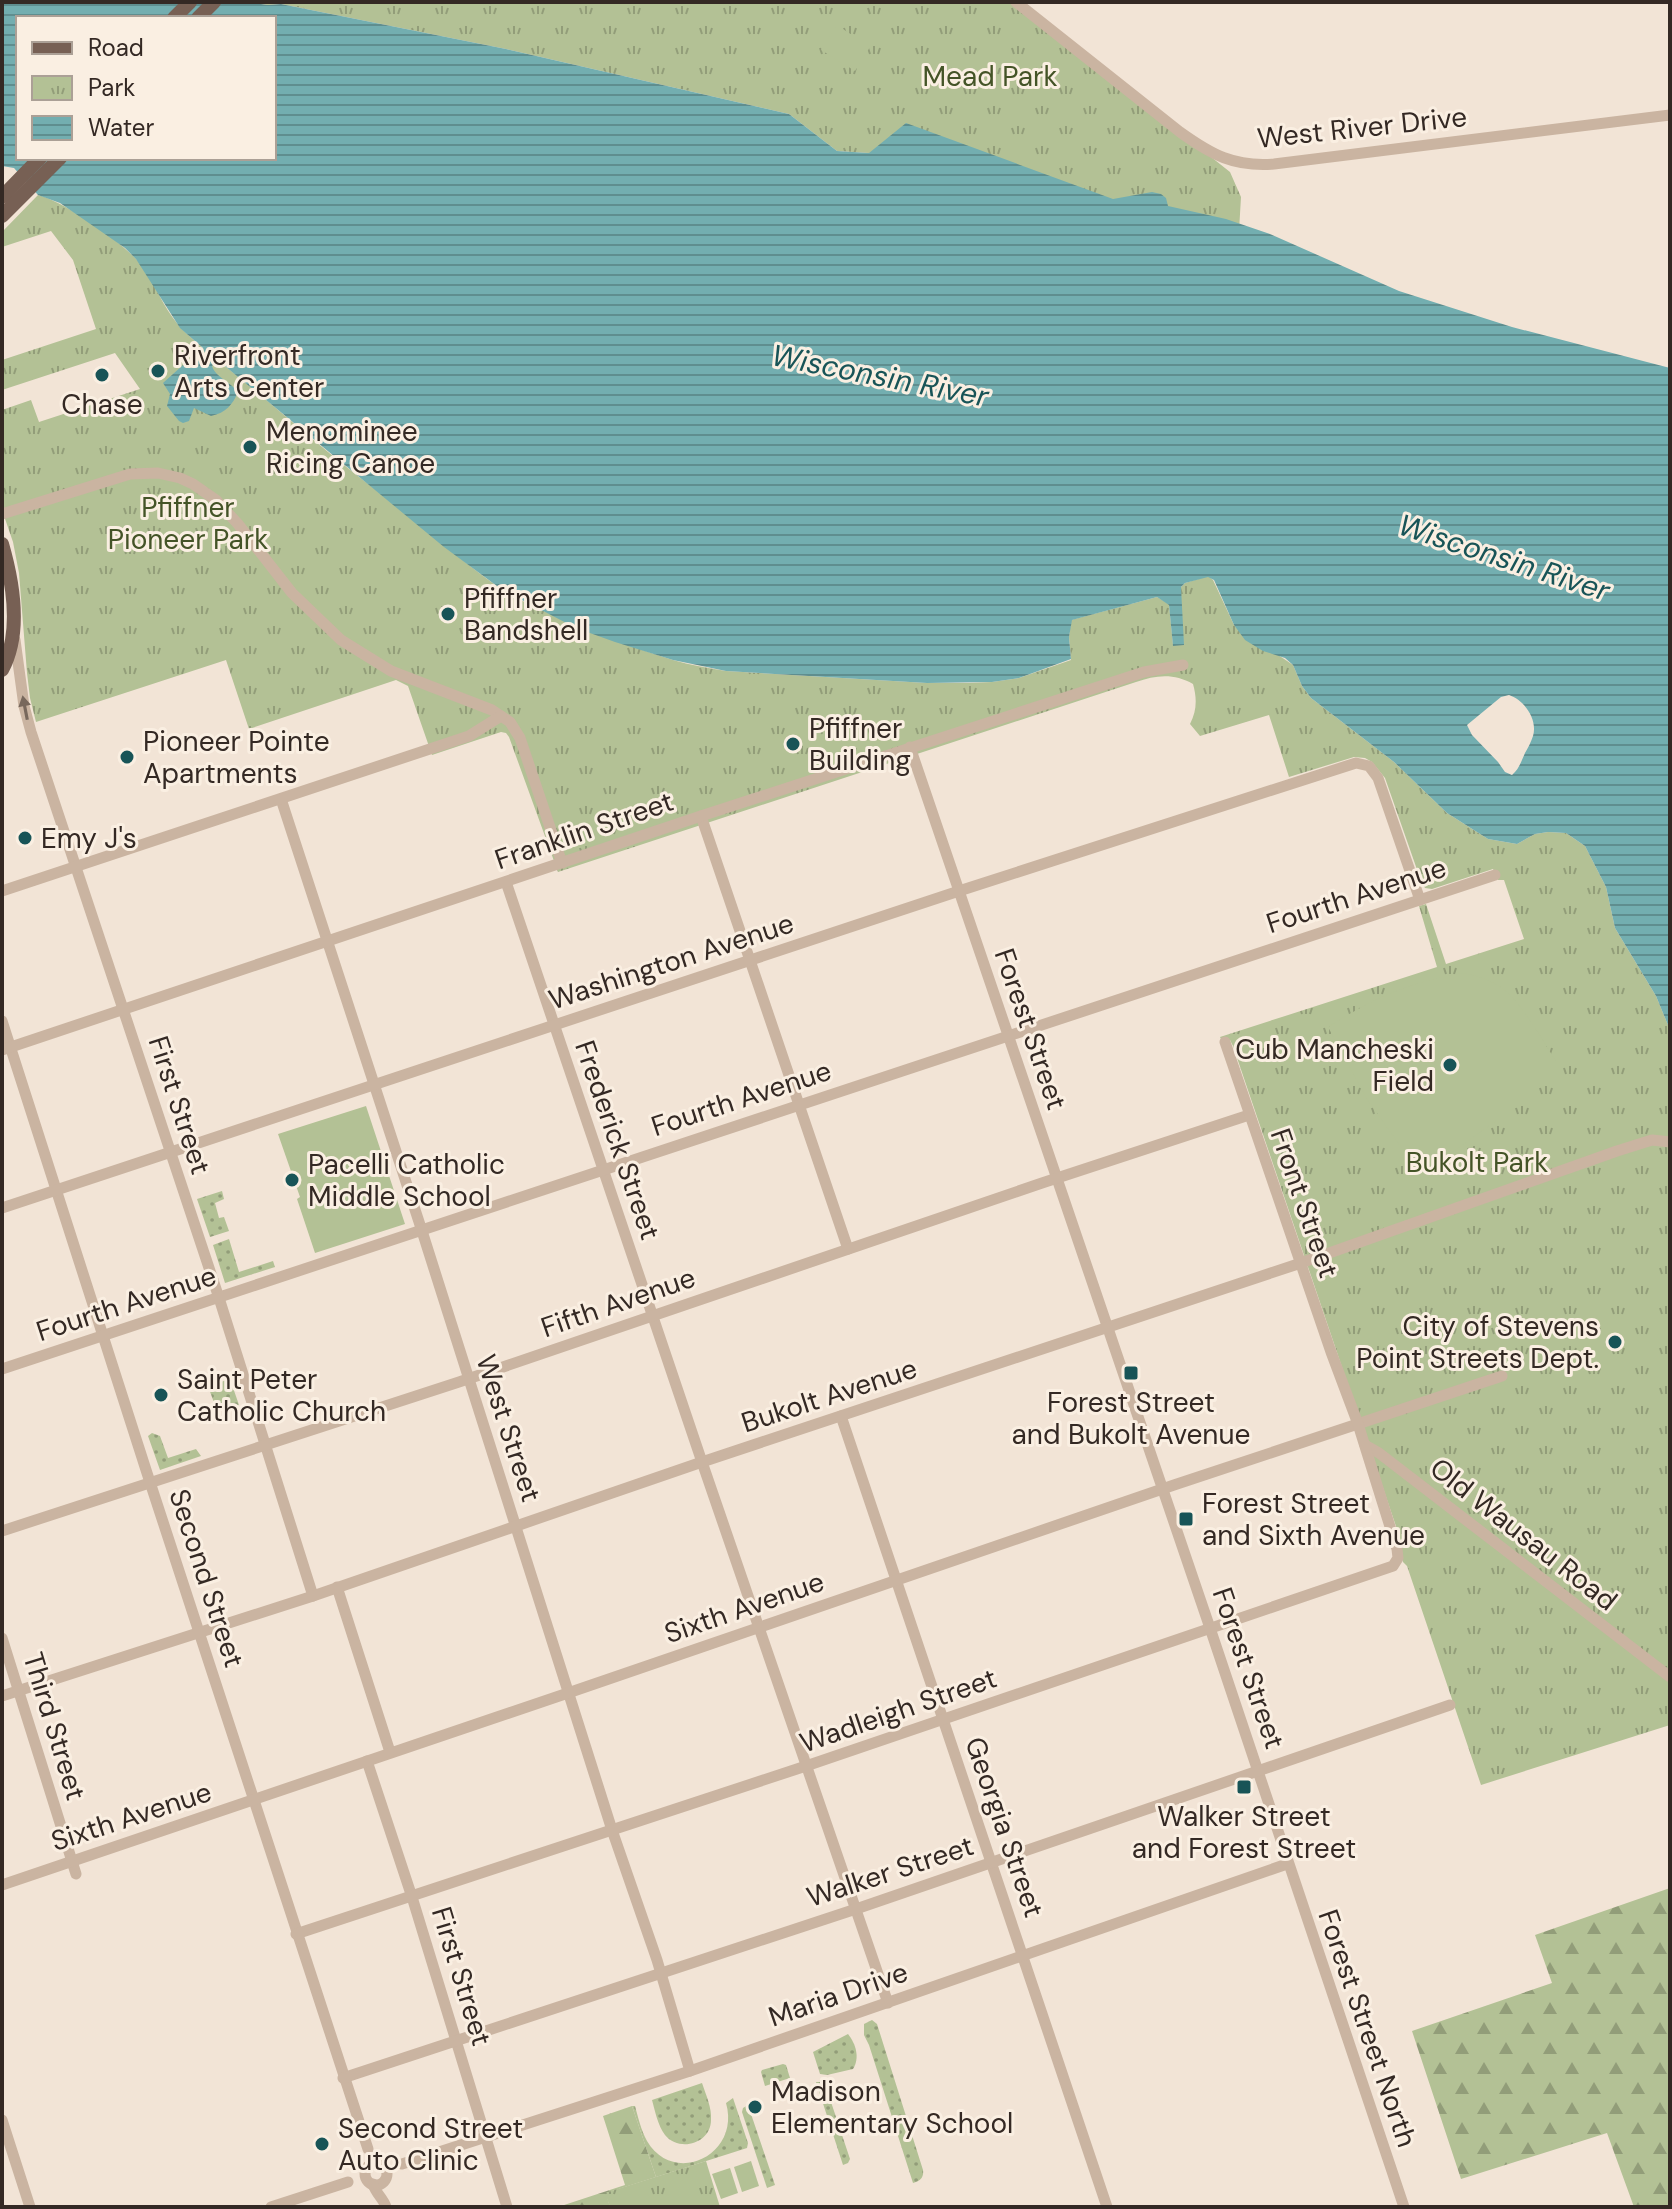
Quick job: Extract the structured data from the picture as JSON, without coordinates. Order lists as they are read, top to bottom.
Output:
{
  "streets": {
    "street": [
      "West River Drive",
      "Franklin Street",
      "Fourth Avenue",
      "Washington Avenue",
      "Forest Street",
      "First Street",
      "Frederick Street",
      "Front Street",
      "Fifth Avenue",
      "Bukolt Avenue",
      "West Street",
      "Old Wausau Road",
      "Second Street",
      "Sixth Avenue",
      "Wadleigh Street",
      "Third Street",
      "Georgia Street",
      "Walker Street",
      "Maria Drive",
      "Forest Street North"
    ]
  },
  "crossings": [
    ["Franklin Street", "Forest Street"],
    ["Franklin Street", "First Street"],
    ["Franklin Street", "Frederick Street"],
    ["Franklin Street", "West Street"],
    ["Franklin Street", "Second Street"],
    ["Fourth Avenue", "Washington Avenue"],
    ["Fourth Avenue", "Forest Street"],
    ["Fourth Avenue", "First Street"],
    ["Fourth Avenue", "Frederick Street"],
    ["Fourth Avenue", "West Street"],
    ["Fourth Avenue", "Second Street"],
    ["Washington Avenue", "Forest Street"],
    ["Washington Avenue", "First Street"],
    ["Washington Avenue", "Frederick Street"],
    ["Washington Avenue", "West Street"],
    ["Washington Avenue", "Second Street"],
    ["Forest Street", "Fifth Avenue"],
    ["Forest Street", "Bukolt Avenue"],
    ["Forest Street", "Sixth Avenue"],
    ["Forest Street", "Wadleigh Street"],
    ["Forest Street", "Walker Street"],
    ["Forest Street", "Maria Drive"],
    ["Forest Street", "Forest Street North"],
    ["First Street", "Fifth Avenue"],
    ["First Street", "Bukolt Avenue"],
    ["First Street", "Sixth Avenue"],
    ["First Street", "Wadleigh Street"],
    ["First Street", "Walker Street"],
    ["First Street", "Maria Drive"],
    ["Frederick Street", "Fifth Avenue"],
    ["Frederick Street", "Bukolt Avenue"],
    ["Frederick Street", "Sixth Avenue"],
    ["Frederick Street", "Wadleigh Street"],
    ["Frederick Street", "Walker Street"],
    ["Frederick Street", "Maria Drive"],
    ["Front Street", "Fifth Avenue"],
    ["Front Street", "Bukolt Avenue"],
    ["Front Street", "Sixth Avenue"],
    ["Fifth Avenue", "West Street"],
    ["Fifth Avenue", "Second Street"],
    ["Bukolt Avenue", "West Street"],
    ["Bukolt Avenue", "Second Street"],
    ["Bukolt Avenue", "Third Street"],
    ["Bukolt Avenue", "Georgia Street"],
    ["West Street", "Sixth Avenue"],
    ["West Street", "Wadleigh Street"],
    ["West Street", "Walker Street"],
    ["West Street", "Maria Drive"],
    ["Old Wausau Road", "Wadleigh Street"],
    ["Second Street", "Sixth Avenue"],
    ["Second Street", "Wadleigh Street"],
    ["Second Street", "Walker Street"],
    ["Sixth Avenue", "Third Street"],
    ["Sixth Avenue", "Georgia Street"],
    ["Wadleigh Street", "Georgia Street"],
    ["Georgia Street", "Walker Street"],
    ["Georgia Street", "Maria Drive"],
    ["Maria Drive", "Forest Street North"]
  ],
  "water": ["Wisconsin River"],
  "parks": ["Mead Park", "Pfiffner Pioneer Park", "Bukolt Park"],
  "places": {
    "other": [
      "Riverfront Arts Center",
      "Chase",
      "Menominee Ricing Canoe",
      "Pfiffner Bandshell",
      "Pfiffner Building",
      "Pioneer Pointe Apartments",
      "Emy J's",
      "Cub Mancheski Field",
      "Pacelli Catholic Middle School",
      "City of Stevens Point Streets Dept.",
      "Saint Peter Catholic Church",
      "Madison Elementary School",
      "Second Street Auto Clinic"
    ],
    "transit": ["Forest Street and Bukolt Avenue", "Forest Street and Sixth Avenue", "Walker Street and Forest Street"]
  },
  "legend": ["Road", "Park", "Water"]
}
